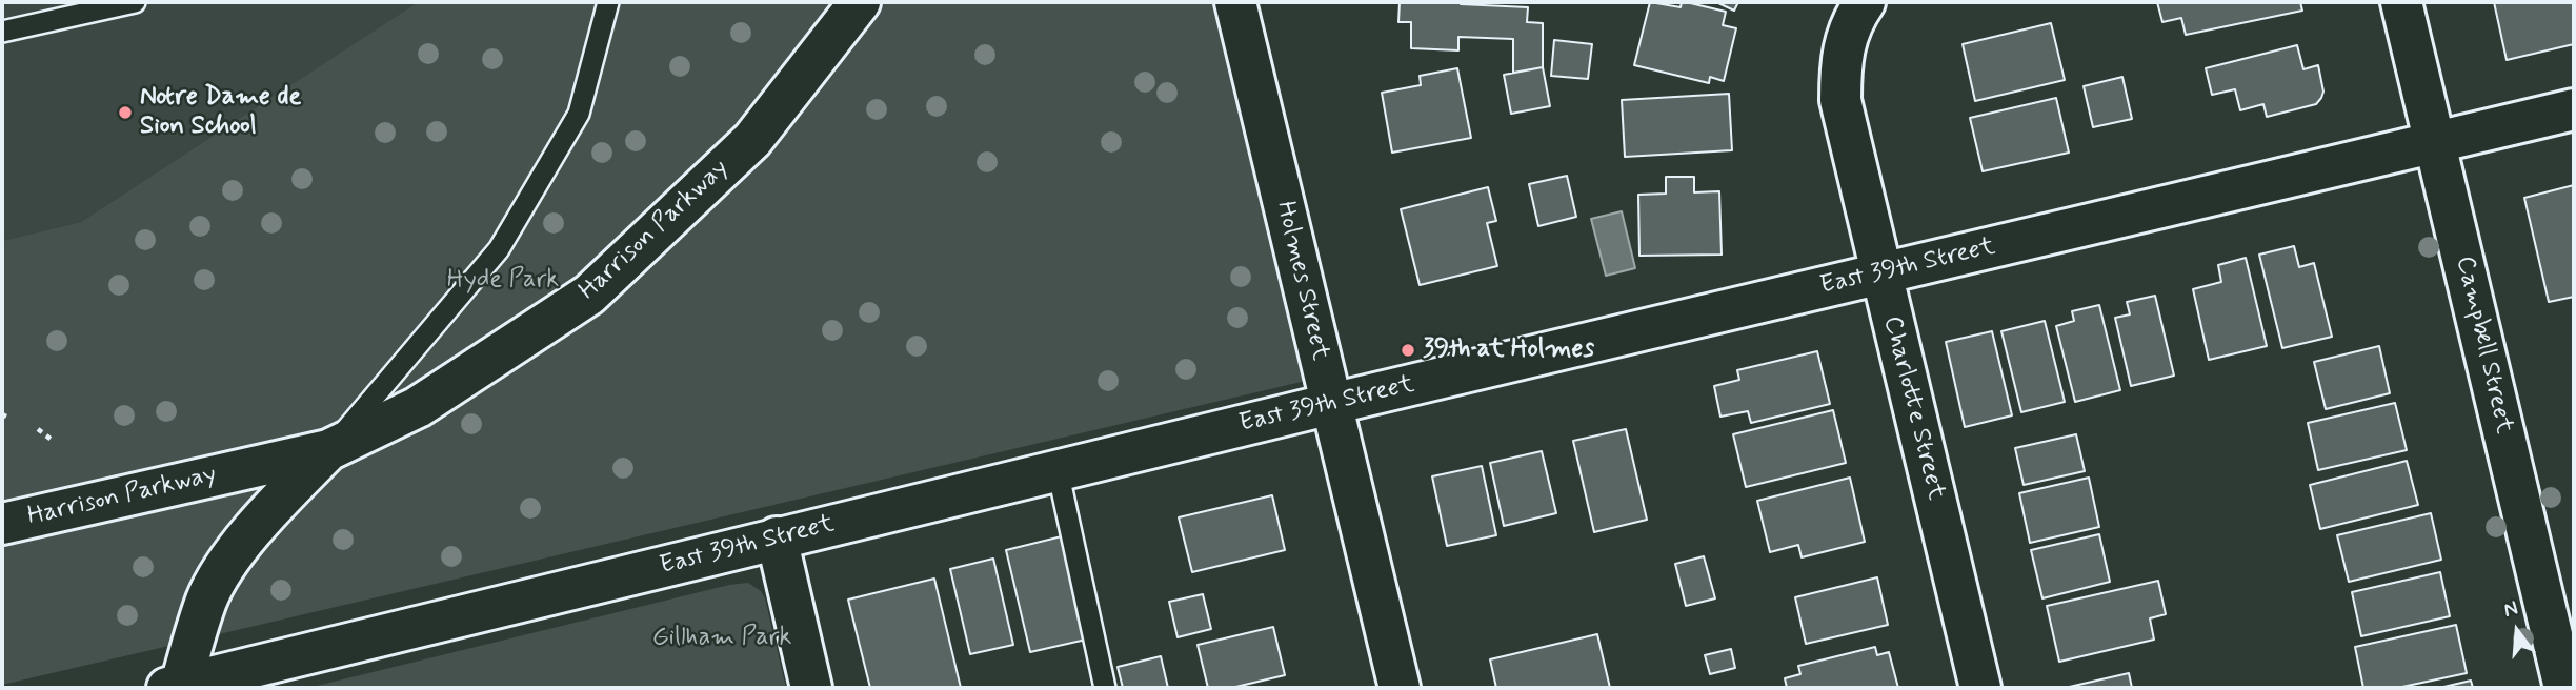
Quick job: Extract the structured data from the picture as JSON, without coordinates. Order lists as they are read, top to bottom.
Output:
{
  "streets": {
    "street": [
      "Harrison Parkway",
      "East 39th Street",
      "Holmes Street",
      "Campbell Street",
      "Charlotte Street"
    ]
  },
  "crossings": [
    ["Harrison Parkway", "East 39th Street"],
    ["East 39th Street", "Holmes Street"],
    ["East 39th Street", "Campbell Street"],
    ["East 39th Street", "Charlotte Street"]
  ],
  "parks": ["Hyde Park", "Gillham Park"],
  "places": ["Notre Dame de Sion School", "39th at Holmes"],
  "north": "top"
}
